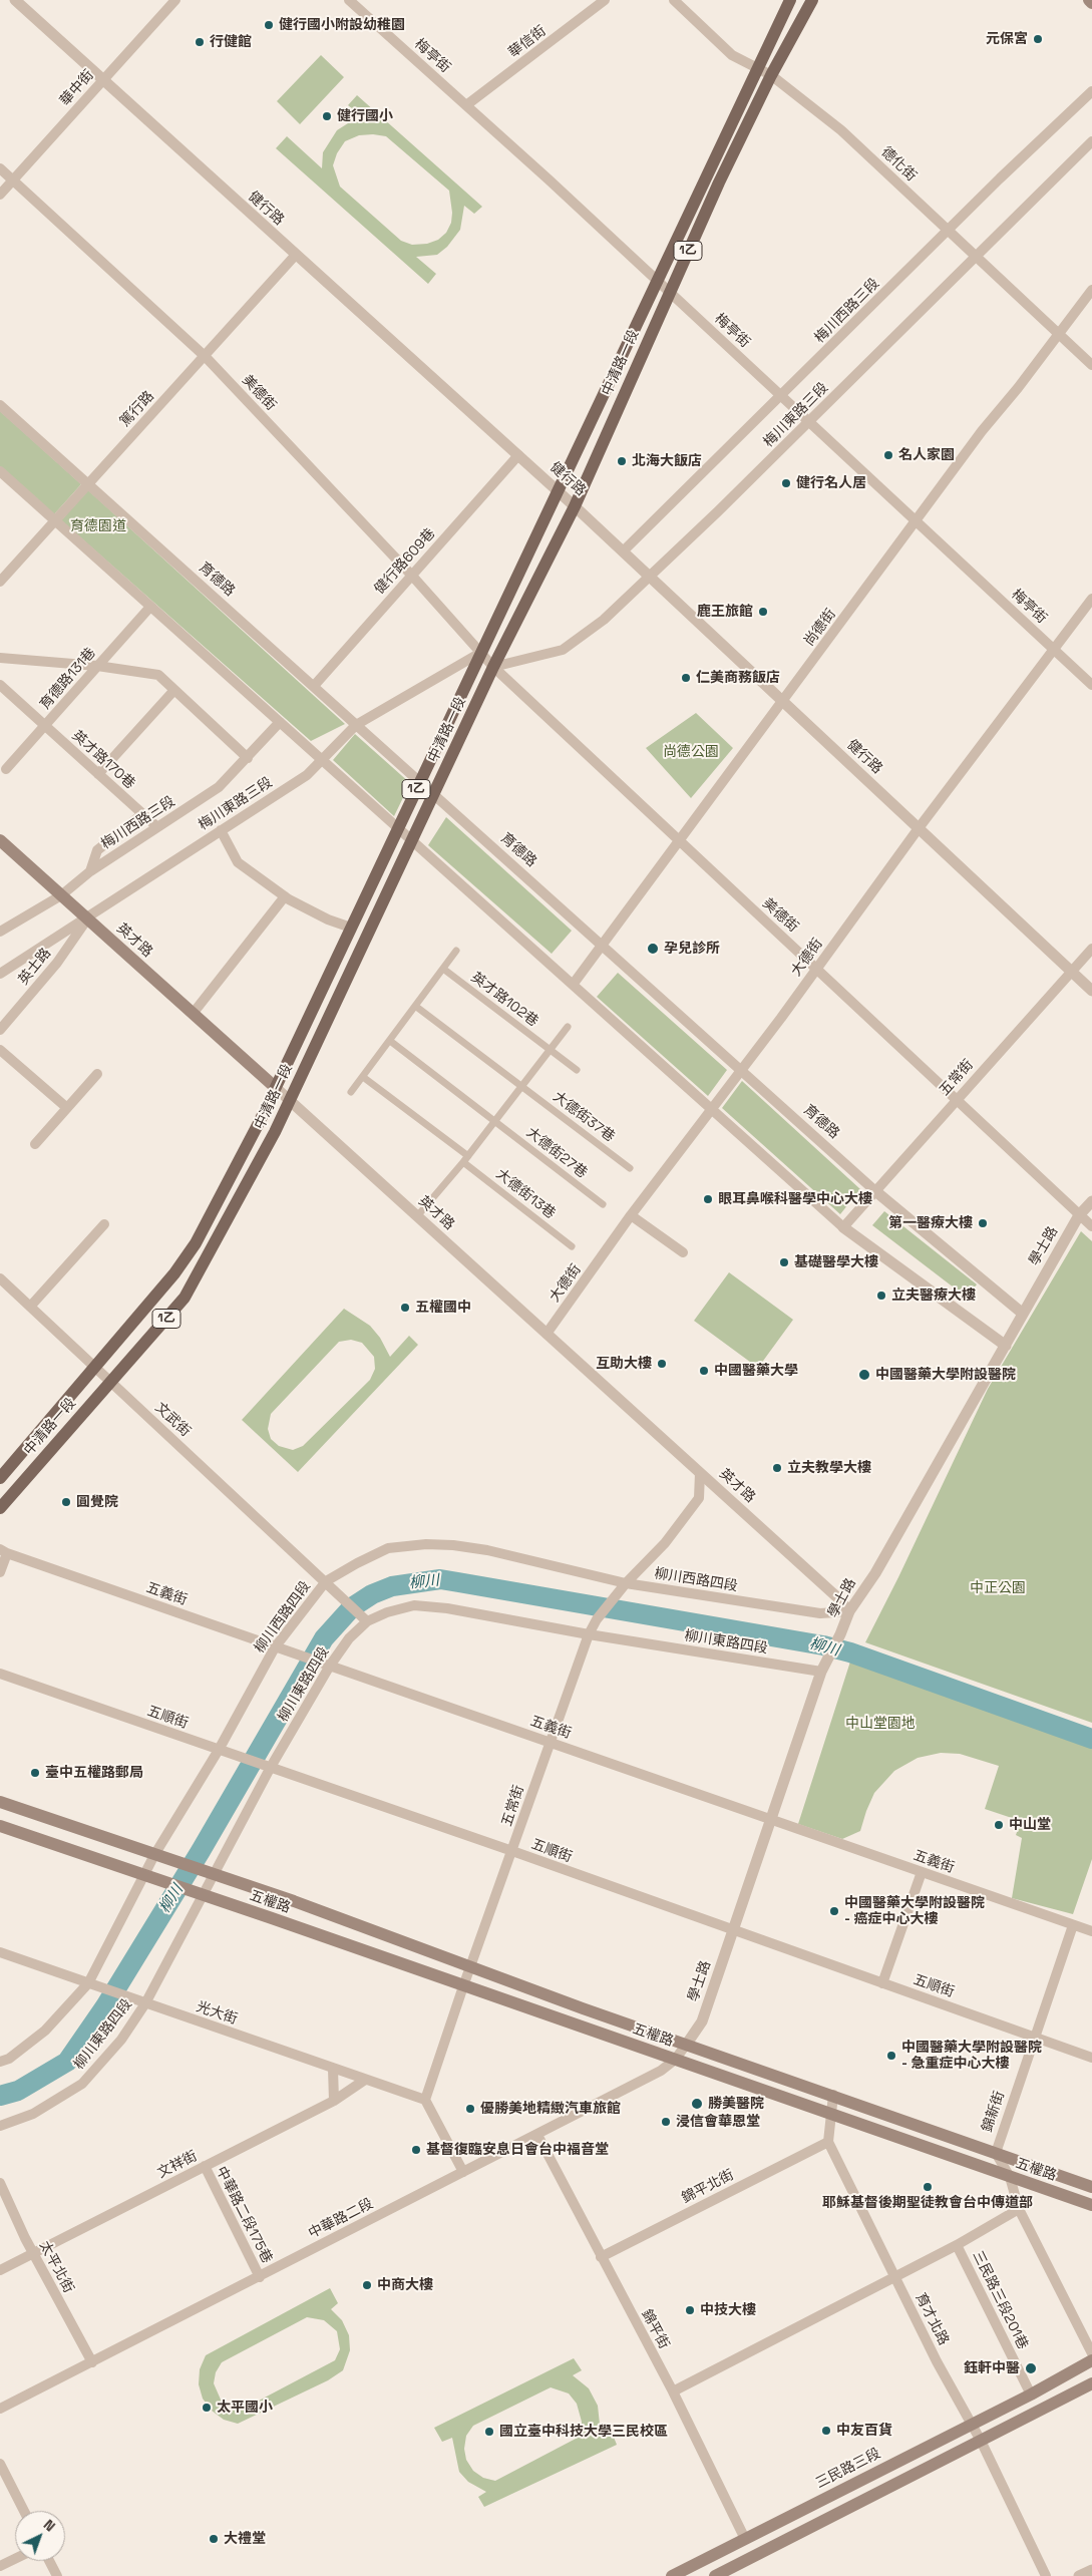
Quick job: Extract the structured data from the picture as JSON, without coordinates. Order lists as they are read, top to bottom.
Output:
{
  "streets": {
    "main road": [
      "1乙",
      "中清路一段",
      "英才路",
      "五權路",
      "三民路三段"
    ],
    "street": [
      "華信街",
      "梅亭街",
      "華中街",
      "德化街",
      "健行路",
      "梅川西路三段",
      "美德街",
      "篤行路",
      "梅川東路三段",
      "健行路609巷",
      "育德路",
      "尚德街",
      "育德路131巷",
      "英才路170巷",
      "大德街",
      "英士路",
      "英才路102巷",
      "五常街",
      "大德街37巷",
      "大德街27巷",
      "大德街13巷",
      "學士路",
      "文武街",
      "柳川西路四段",
      "五義街",
      "柳川東路四段",
      "五順街",
      "光大街",
      "錦新街",
      "文祥街",
      "錦平北街",
      "中華路二段175巷",
      "中華路二段",
      "太平北街",
      "三民路三段201巷",
      "育才北路",
      "錦平街"
    ]
  },
  "crossings": [
    ["華信街", "梅亭街"],
    ["梅亭街", "梅川西路三段"],
    ["梅亭街", "中清路一段"],
    ["梅亭街", "梅川東路三段"],
    ["梅亭街", "尚德街"],
    ["梅亭街", "大德街"],
    ["華中街", "健行路"],
    ["華中街", "美德街"],
    ["德化街", "梅川西路三段"],
    ["德化街", "中清路一段"],
    ["德化街", "梅川東路三段"],
    ["德化街", "尚德街"],
    ["健行路", "梅川西路三段"],
    ["健行路", "中清路一段"],
    ["健行路", "篤行路"],
    ["健行路", "梅川東路三段"],
    ["健行路", "健行路609巷"],
    ["健行路", "尚德街"],
    ["健行路", "大德街"],
    ["健行路", "五常街"],
    ["梅川西路三段", "英才路170巷"],
    ["梅川西路三段", "英才路"],
    ["中清路一段", "美德街"],
    ["中清路一段", "梅川東路三段"],
    ["中清路一段", "育德路"],
    ["中清路一段", "英才路"],
    ["中清路一段", "文武街"],
    ["美德街", "篤行路"],
    ["美德街", "梅川東路三段"],
    ["美德街", "健行路609巷"],
    ["美德街", "尚德街"],
    ["美德街", "大德街"],
    ["美德街", "五常街"],
    ["美德街", "學士路"],
    ["篤行路", "育德路"],
    ["梅川東路三段", "育德路"],
    ["梅川東路三段", "英才路"],
    ["梅川東路三段", "英士路"],
    ["健行路609巷", "育德路"],
    ["育德路", "尚德街"],
    ["育德路", "大德街"],
    ["育德路", "五常街"],
    ["育德路", "學士路"],
    ["育德路131巷", "英才路170巷"],
    ["英才路", "大德街"],
    ["英才路", "英士路"],
    ["英才路", "五常街"],
    ["英才路", "學士路"],
    ["英才路", "柳川西路四段"],
    ["五常街", "柳川西路四段"],
    ["五常街", "五義街"],
    ["五常街", "柳川東路四段"],
    ["五常街", "五順街"],
    ["五常街", "五權路"],
    ["五常街", "光大街"],
    ["學士路", "柳川西路四段"],
    ["學士路", "五義街"],
    ["學士路", "柳川東路四段"],
    ["學士路", "五順街"],
    ["學士路", "五權路"],
    ["學士路", "中華路二段"],
    ["文武街", "柳川西路四段"],
    ["文武街", "柳川東路四段"],
    ["柳川西路四段", "五義街"],
    ["柳川西路四段", "五順街"],
    ["柳川西路四段", "五權路"],
    ["柳川西路四段", "光大街"],
    ["五義街", "柳川東路四段"],
    ["五義街", "錦新街"],
    ["柳川東路四段", "五順街"],
    ["柳川東路四段", "五權路"],
    ["柳川東路四段", "光大街"],
    ["五順街", "錦新街"],
    ["五權路", "錦新街"],
    ["五權路", "中華路二段"],
    ["光大街", "文祥街"],
    ["文祥街", "中華路二段175巷"],
    ["文祥街", "太平北街"],
    ["錦平北街", "育才北路"],
    ["錦平北街", "錦平街"],
    ["中華路二段175巷", "中華路二段"],
    ["中華路二段", "太平北街"],
    ["中華路二段", "錦平街"],
    ["三民路三段201巷", "三民路三段"],
    ["育才北路", "三民路三段"],
    ["錦平街", "三民路三段"]
  ],
  "water": ["柳川"],
  "parks": [
    "育德園道",
    "尚德公園",
    "中正公園",
    "中山堂園地"
  ],
  "places": [
    "健行國小附設幼稚園",
    "元保宮",
    "行健館",
    "健行國小",
    "名人家園",
    "北海大飯店",
    "健行名人居",
    "鹿王旅館",
    "仁美商務飯店",
    "孕兒診所",
    "眼耳鼻喉科醫學中心大樓",
    "第一醫療大樓",
    "基礎醫學大樓",
    "立夫醫療大樓",
    "五權國中",
    "互助大樓",
    "中國醫藥大學",
    "中國醫藥大學附設醫院",
    "立夫教學大樓",
    "圓覺院",
    "臺中五權路郵局",
    "中山堂",
    "中國醫藥大學附設醫院 - 癌症中心大樓",
    "中國醫藥大學附設醫院 - 急重症中心大樓",
    "勝美醫院",
    "優勝美地精緻汽車旅館",
    "浸信會華恩堂",
    "基督復臨安息日會台中福音堂",
    "耶穌基督後期聖徒教會台中傳道部",
    "中商大樓",
    "中技大樓",
    "鈺軒中醫",
    "太平國小",
    "中友百貨",
    "國立臺中科技大學三民校區",
    "大禮堂"
  ],
  "north": "top right"
}
